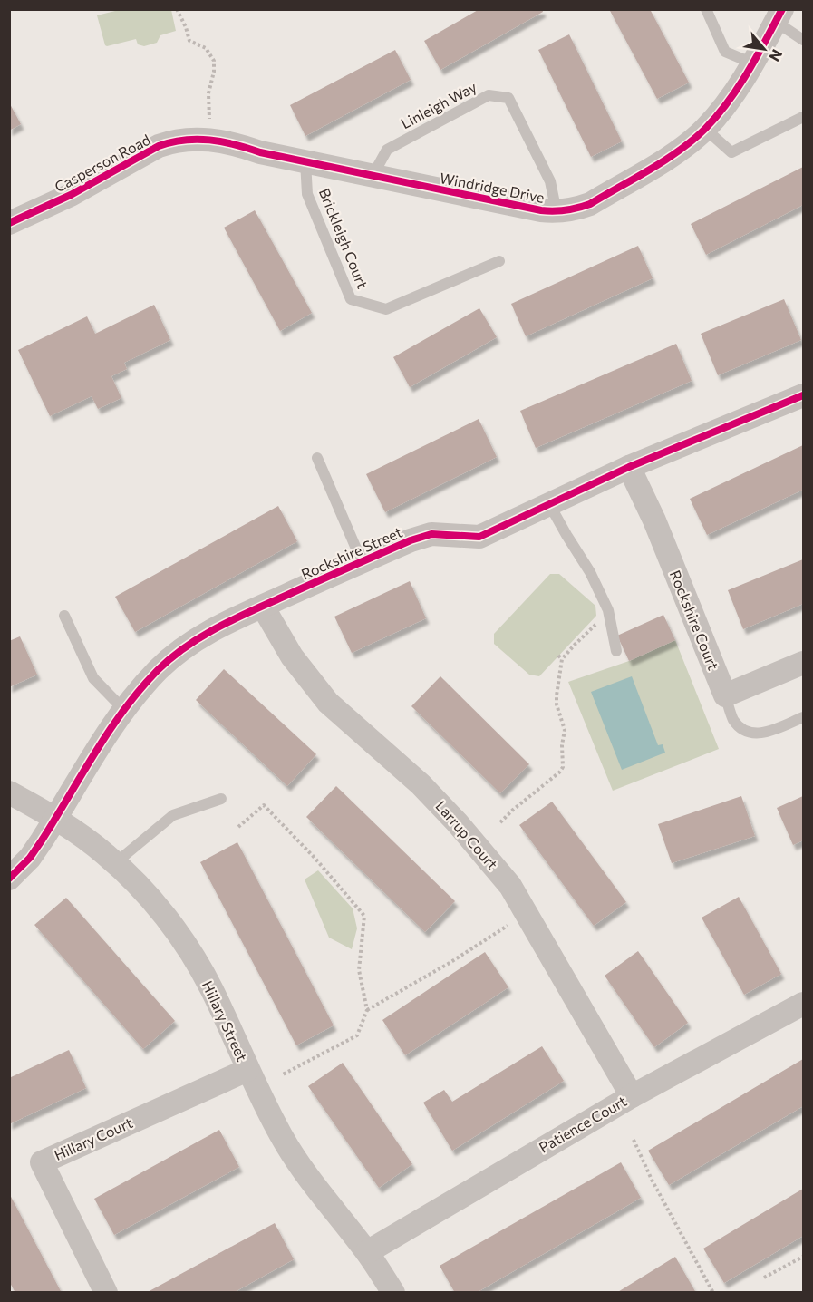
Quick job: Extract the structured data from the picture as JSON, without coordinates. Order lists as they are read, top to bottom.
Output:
{
  "streets": {
    "street": [
      "Casperson Road",
      "Windridge Drive",
      "Rockshire Street",
      "Rockshire Court",
      "Larrup Court",
      "Hillary Street",
      "Patience Court",
      "Hillary Court"
    ],
    "lane": ["Linleigh Way", "Brickleigh Court"]
  },
  "crossings": [
    ["Linleigh Way", "Windridge Drive"],
    ["Casperson Road", "Windridge Drive"],
    ["Windridge Drive", "Brickleigh Court"],
    ["Rockshire Street", "Rockshire Court"],
    ["Rockshire Street", "Larrup Court"],
    ["Rockshire Street", "Hillary Street"],
    ["Larrup Court", "Patience Court"],
    ["Hillary Street", "Patience Court"],
    ["Hillary Street", "Hillary Court"]
  ],
  "north": "bottom right"
}
